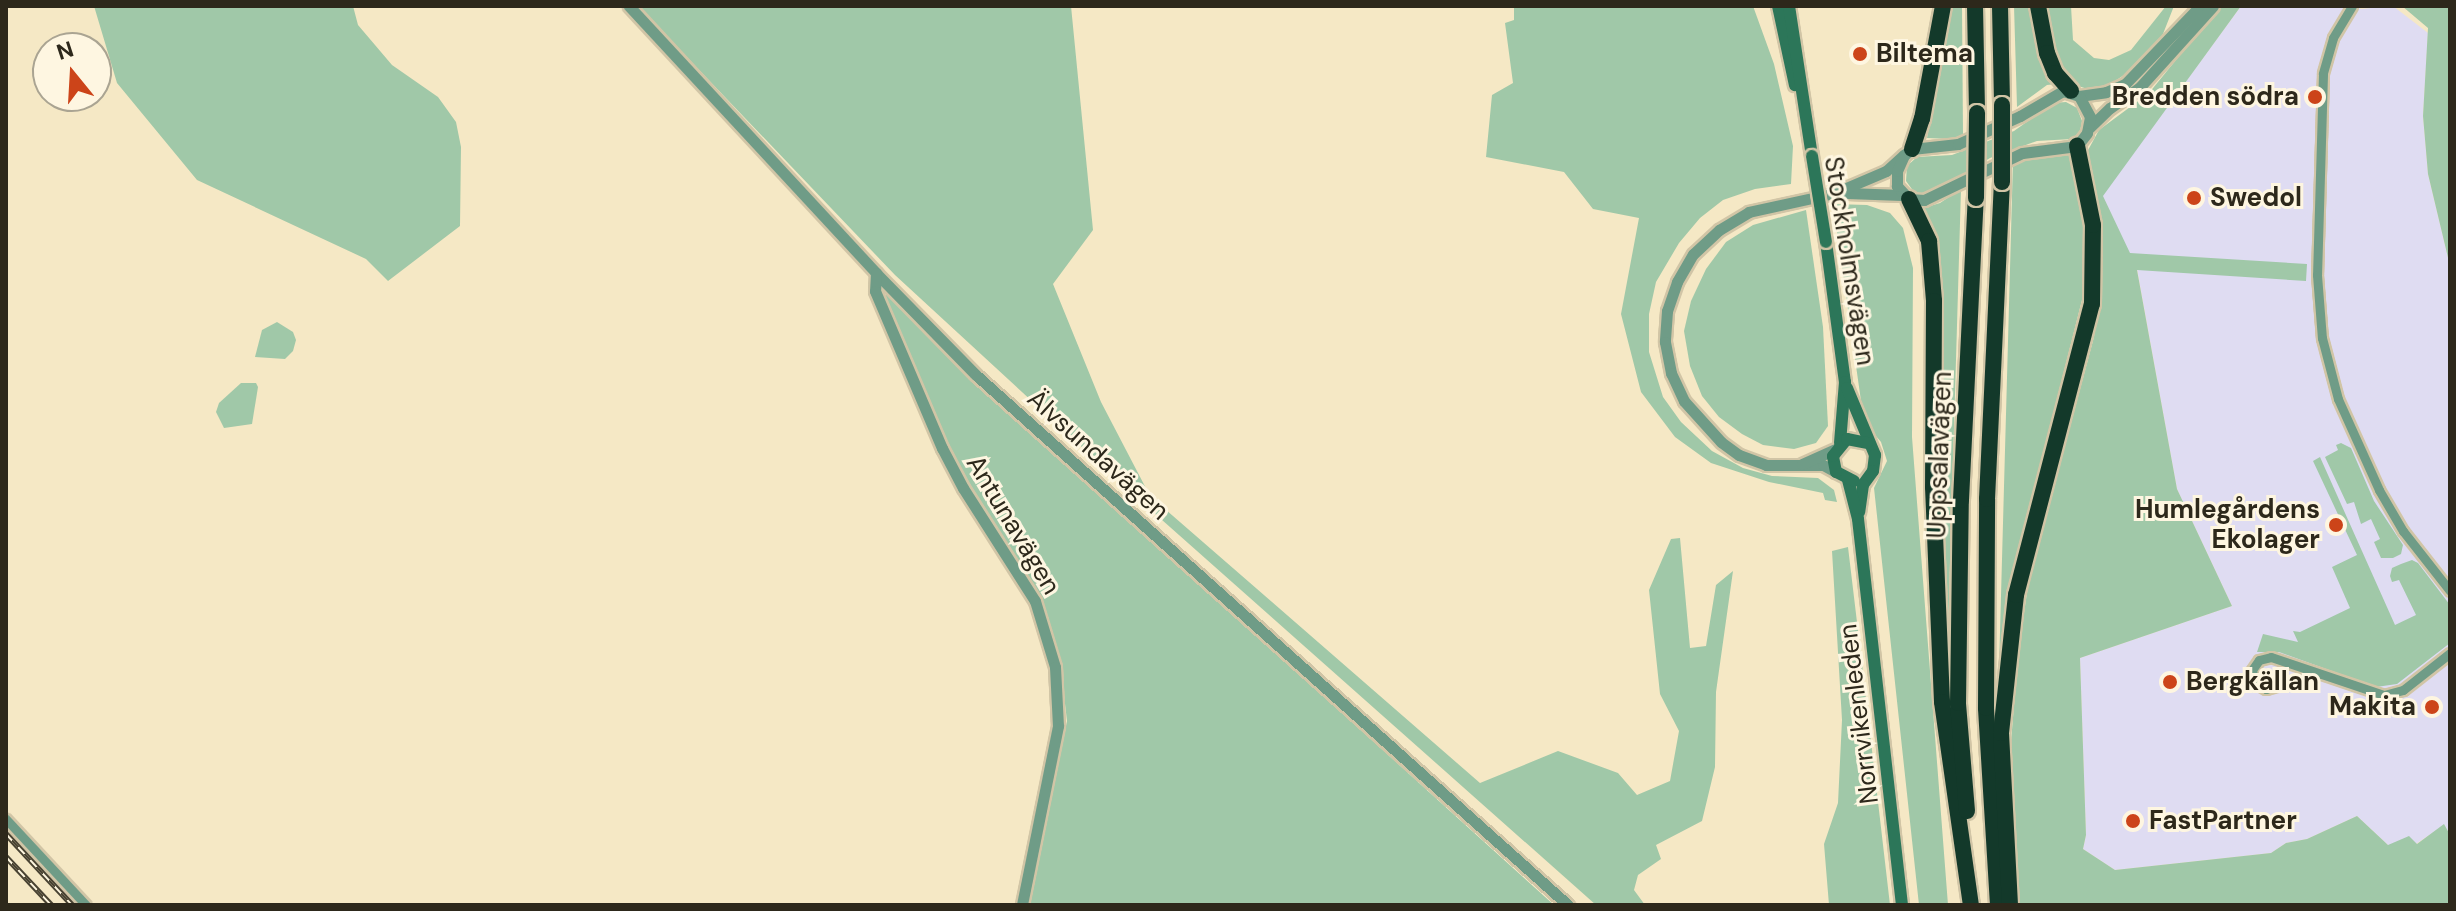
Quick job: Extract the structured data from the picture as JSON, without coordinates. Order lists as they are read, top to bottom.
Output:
{
  "streets": {
    "highway": ["Uppsalavägen"],
    "main road": ["Stockholmsvägen", "Norrvikenleden"],
    "street": ["Älvsundavägen", "Antunavägen"]
  },
  "crossings": [
    ["Stockholmsvägen", "Norrvikenleden"],
    ["Älvsundavägen", "Antunavägen"]
  ],
  "places": [
    "Biltema",
    "Bredden södra",
    "Swedol",
    "Humlegårdens Ekolager",
    "Bergkällan",
    "Makita",
    "FastPartner"
  ],
  "north": "top"
}
